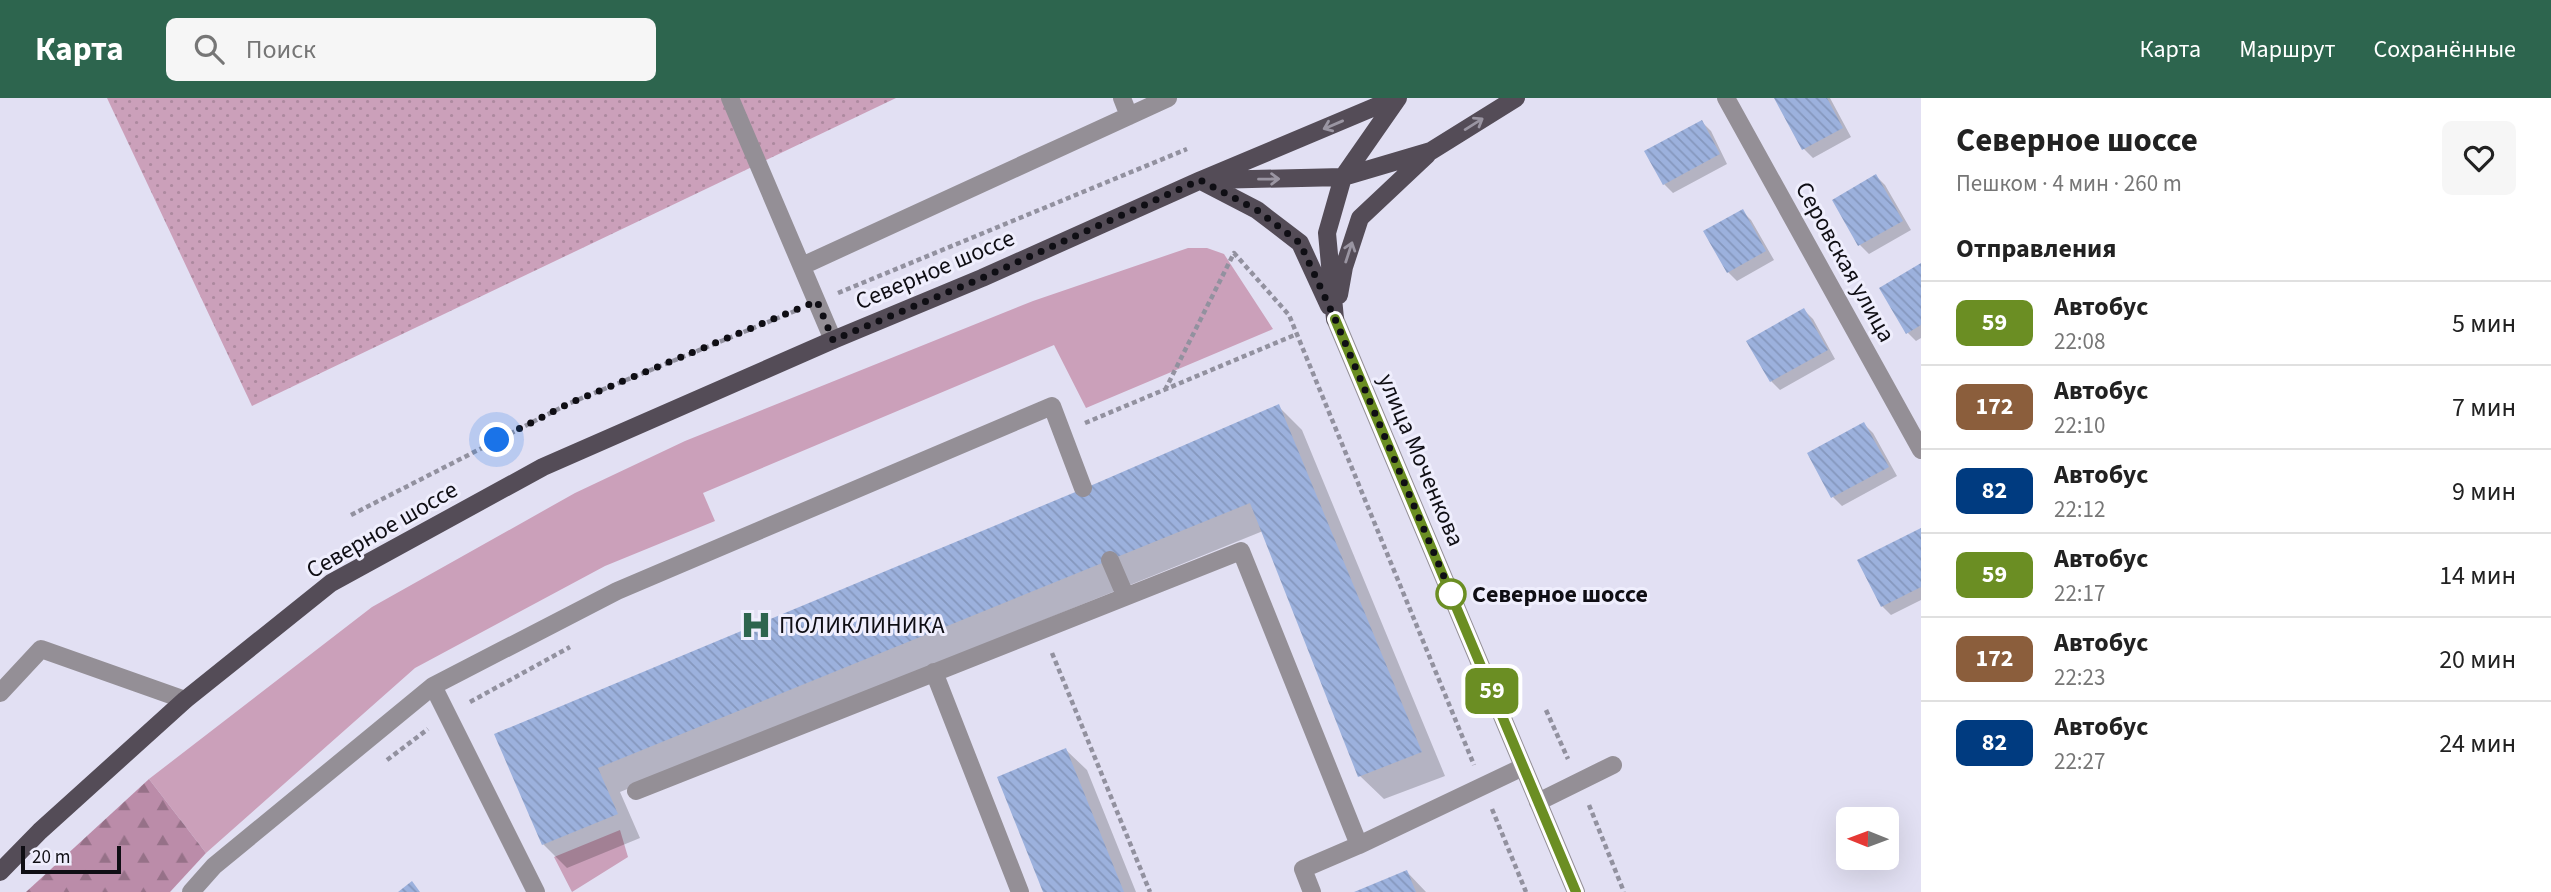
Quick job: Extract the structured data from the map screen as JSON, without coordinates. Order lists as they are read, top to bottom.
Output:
{
  "streets": {
    "main road": ["Северное шоссе"],
    "street": ["Серовская улица", "улица Моченкова"]
  },
  "places": {
    "other": ["Северное шоссе"],
    "hospital": ["ПОЛИКЛИНИКА"]
  },
  "lines": ["bus line 59"],
  "scale_bar": "20 m",
  "north": "left",
  "page": {
    "header": "Карта",
    "search": "Поиск",
    "nav": ["Карта", "Маршрут", "Сохранённые"],
    "on_map": "59",
    "heading": [
      ["Северное шоссе", "Пешком · 4 мин · 260 m"],
      "Отправления"
    ],
    "list": [
      {
        "mark": "59",
        "name": "Автобус",
        "note": "22:08",
        "value": "5 мин"
      },
      {
        "mark": "172",
        "name": "Автобус",
        "note": "22:10",
        "value": "7 мин"
      },
      {
        "mark": "82",
        "name": "Автобус",
        "note": "22:12",
        "value": "9 мин"
      },
      {
        "mark": "59",
        "name": "Автобус",
        "note": "22:17",
        "value": "14 мин"
      },
      {
        "mark": "172",
        "name": "Автобус",
        "note": "22:23",
        "value": "20 мин"
      },
      {
        "mark": "82",
        "name": "Автобус",
        "note": "22:27",
        "value": "24 мин"
      }
    ],
    "scale": "20 m"
  }
}
